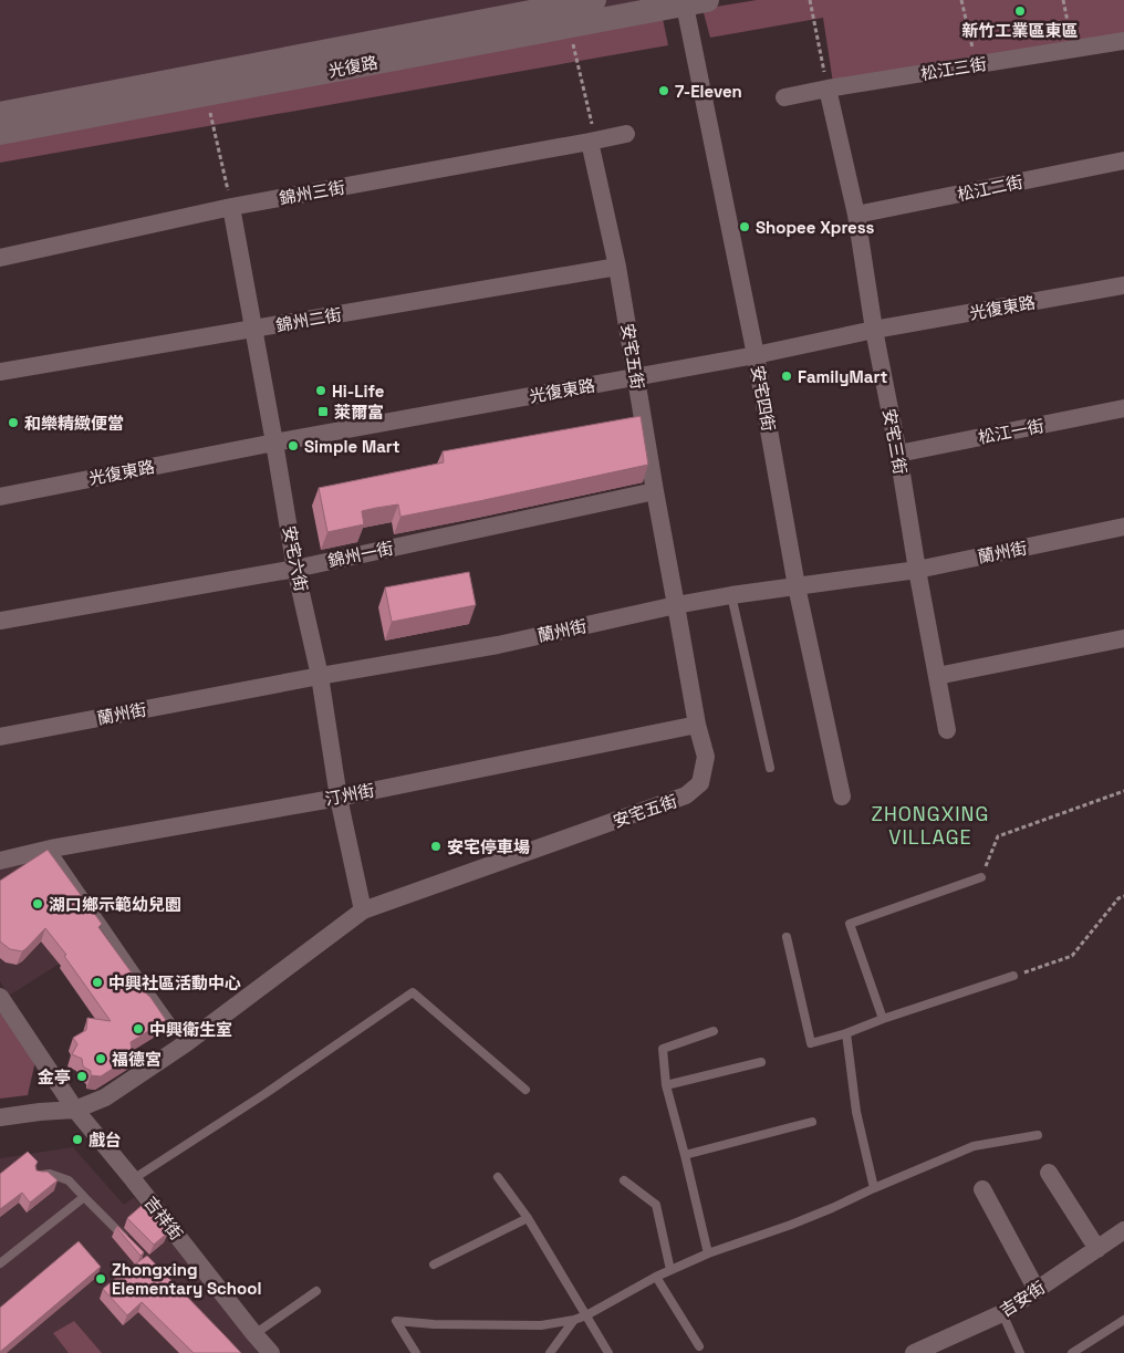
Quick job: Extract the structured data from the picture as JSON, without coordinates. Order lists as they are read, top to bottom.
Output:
{
  "streets": {
    "street": [
      "光復路",
      "松江三街",
      "松江二街",
      "錦州三街",
      "光復東路",
      "錦州二街",
      "安宅五街",
      "安宅四街",
      "松江一街",
      "安宅三街",
      "蘭州街",
      "錦州一街",
      "安宅六街",
      "汀州街",
      "吉祥街",
      "吉安街"
    ]
  },
  "crossings": [
    ["光復路", "安宅四街"],
    ["松江三街", "安宅三街"],
    ["松江二街", "安宅三街"],
    ["錦州三街", "安宅五街"],
    ["錦州三街", "安宅六街"],
    ["光復東路", "安宅五街"],
    ["光復東路", "安宅四街"],
    ["光復東路", "安宅三街"],
    ["光復東路", "安宅六街"],
    ["錦州二街", "安宅五街"],
    ["錦州二街", "安宅六街"],
    ["安宅五街", "蘭州街"],
    ["安宅五街", "錦州一街"],
    ["安宅五街", "安宅六街"],
    ["安宅五街", "汀州街"],
    ["安宅五街", "吉祥街"],
    ["安宅四街", "蘭州街"],
    ["松江一街", "安宅三街"],
    ["安宅三街", "蘭州街"],
    ["蘭州街", "安宅六街"],
    ["錦州一街", "安宅六街"],
    ["安宅六街", "汀州街"]
  ],
  "districts": ["ZHONGXING VILLAGE"],
  "places": {
    "other": [
      "新竹工業區東區",
      "7-Eleven",
      "Shopee Xpress",
      "FamilyMart",
      "Hi-Life",
      "和樂精緻便當",
      "Simple Mart",
      "安宅停車場",
      "湖口鄉示範幼兒園",
      "中興社區活動中心",
      "中興衛生室",
      "福德宮",
      "金亭",
      "戲台",
      "Zhongxing Elementary School"
    ],
    "transit": ["萊爾富"]
  }
}
